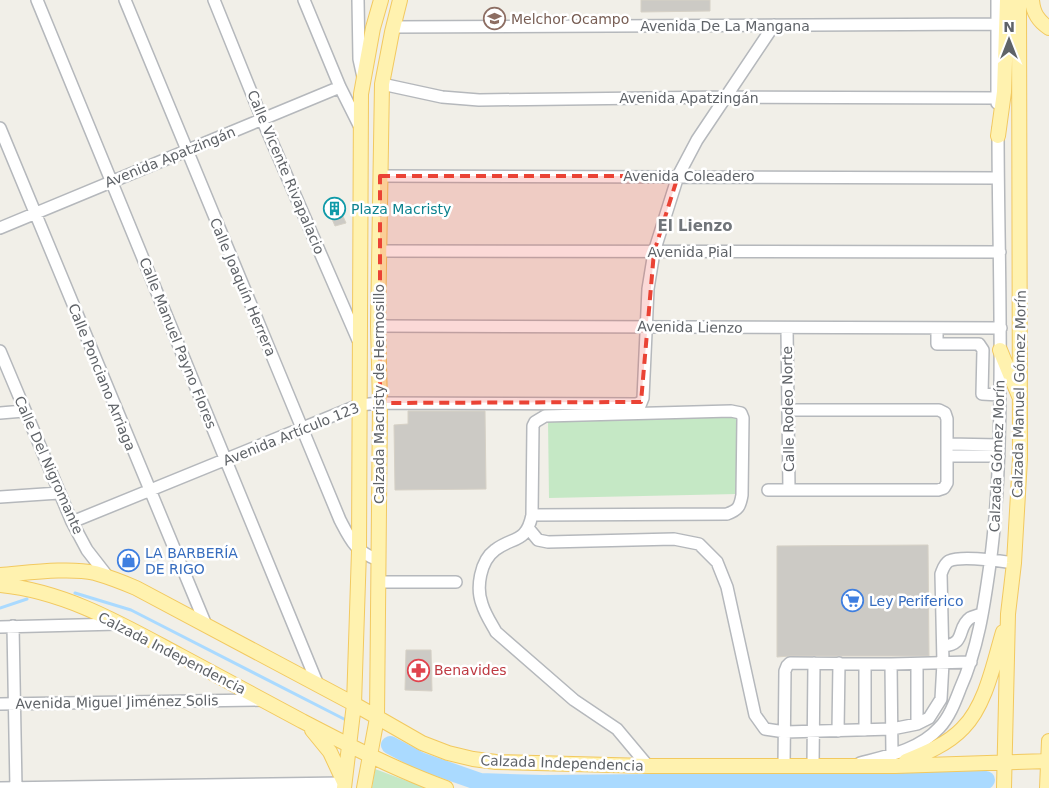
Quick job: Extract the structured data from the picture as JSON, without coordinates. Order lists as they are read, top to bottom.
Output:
{
  "streets": {
    "main road": ["Calzada Macristy de Hermosillo", "Calzada Manuel Gómez Morín", "Calzada Independencia"],
    "street": [
      "Avenida De La Mangana",
      "Avenida Apatzingán",
      "Calle Vicente Rivapalacio",
      "Avenida Coleadero",
      "Avenida Pial",
      "Calle Joaquín Herrera",
      "Avenida Lienzo",
      "Calle Manuel Payno Flores",
      "Calle Ponciano Arriaga",
      "Calle Rodeo Norte",
      "Avenida Artículo 123",
      "Calzada Gómez Morín",
      "Calle Del Nigromante",
      "Avenida Miguel Jiménez Solis"
    ]
  },
  "crossings": [
    ["Avenida De La Mangana", "Calzada Macristy de Hermosillo"],
    ["Avenida De La Mangana", "Calzada Gómez Morín"],
    ["Avenida Apatzingán", "Calle Vicente Rivapalacio"],
    ["Avenida Apatzingán", "Calle Joaquín Herrera"],
    ["Avenida Apatzingán", "Calle Manuel Payno Flores"],
    ["Avenida Apatzingán", "Calle Ponciano Arriaga"],
    ["Avenida Apatzingán", "Calzada Macristy de Hermosillo"],
    ["Avenida Apatzingán", "Calzada Gómez Morín"],
    ["Calle Vicente Rivapalacio", "Calzada Macristy de Hermosillo"],
    ["Avenida Coleadero", "Calzada Macristy de Hermosillo"],
    ["Avenida Coleadero", "Calzada Gómez Morín"],
    ["Avenida Pial", "Calzada Macristy de Hermosillo"],
    ["Avenida Pial", "Calzada Gómez Morín"],
    ["Calle Joaquín Herrera", "Calzada Macristy de Hermosillo"],
    ["Calle Joaquín Herrera", "Avenida Artículo 123"],
    ["Avenida Lienzo", "Calzada Macristy de Hermosillo"],
    ["Avenida Lienzo", "Calle Rodeo Norte"],
    ["Avenida Lienzo", "Calzada Gómez Morín"],
    ["Calle Manuel Payno Flores", "Avenida Artículo 123"],
    ["Calle Manuel Payno Flores", "Calzada Independencia"],
    ["Calle Ponciano Arriaga", "Avenida Artículo 123"],
    ["Calle Ponciano Arriaga", "Calzada Independencia"],
    ["Calzada Macristy de Hermosillo", "Avenida Artículo 123"],
    ["Calzada Macristy de Hermosillo", "Calzada Independencia"],
    ["Calzada Manuel Gómez Morín", "Calzada Independencia"],
    ["Avenida Artículo 123", "Calle Del Nigromante"],
    ["Calzada Gómez Morín", "Calzada Independencia"],
    ["Calle Del Nigromante", "Calzada Independencia"],
    ["Calzada Independencia", "Avenida Miguel Jiménez Solis"]
  ],
  "districts": ["El Lienzo"],
  "places": {
    "school or university": ["Melchor Ocampo"],
    "building": ["Plaza Macristy"],
    "shop": ["LA BARBERÍA DE RIGO"],
    "supermarket": ["Ley Periferico"],
    "pharmacy": ["Benavides"]
  },
  "north": "top"
}
